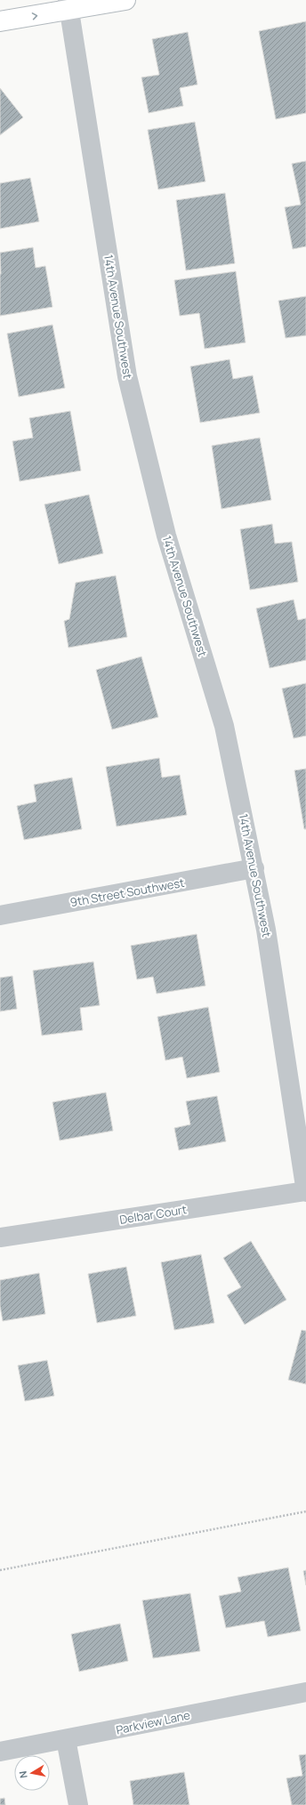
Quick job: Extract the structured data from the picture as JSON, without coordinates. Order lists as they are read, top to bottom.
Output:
{
  "streets": {
    "street": [
      "14th Avenue Southwest",
      "9th Street Southwest",
      "Delbar Court",
      "Parkview Lane"
    ]
  },
  "crossings": [
    ["14th Avenue Southwest", "9th Street Southwest"],
    ["14th Avenue Southwest", "Delbar Court"]
  ],
  "north": "left"
}
